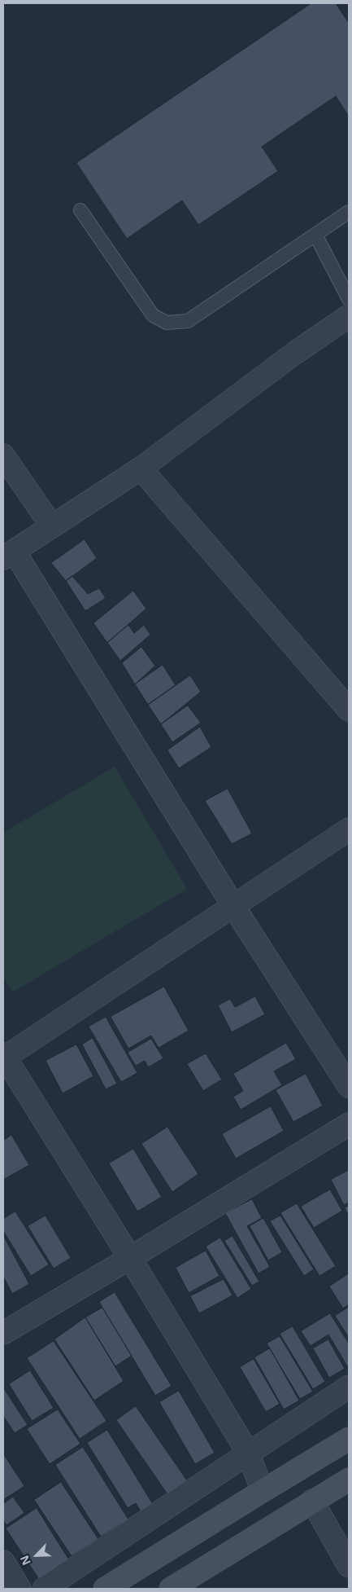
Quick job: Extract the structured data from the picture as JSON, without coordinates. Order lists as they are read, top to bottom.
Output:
{
  "north": "bottom left"
}
